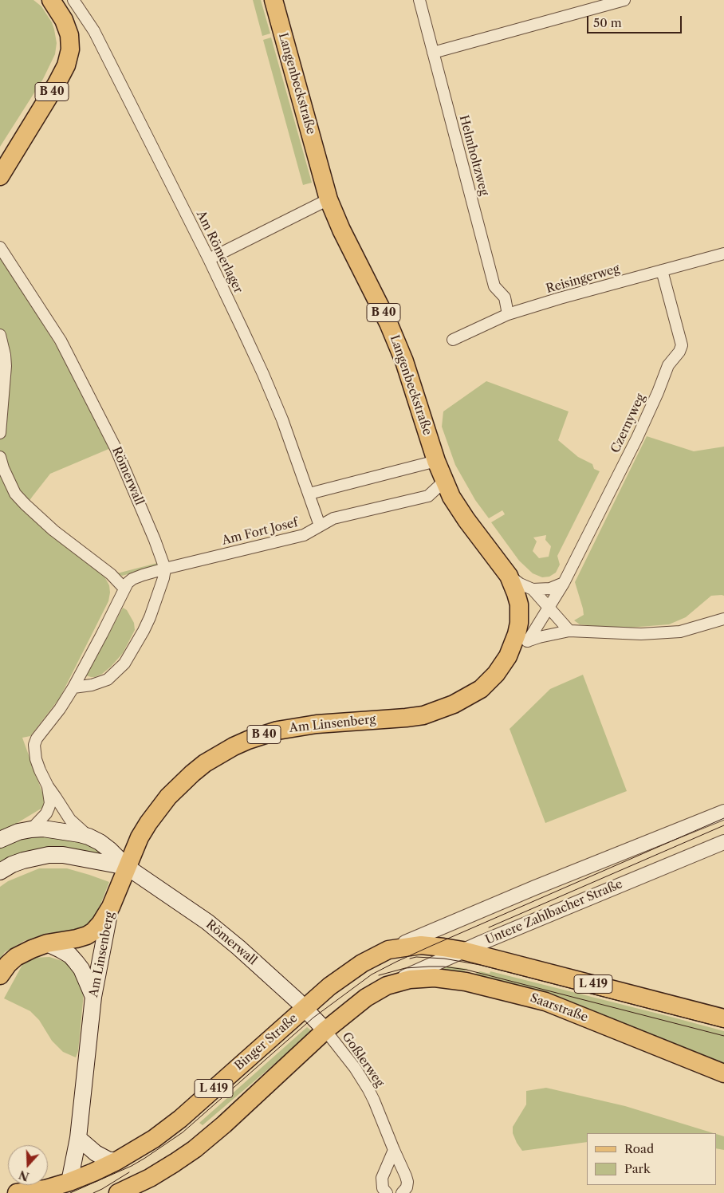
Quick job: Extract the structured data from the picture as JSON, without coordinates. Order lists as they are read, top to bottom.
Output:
{
  "streets": {
    "main road": [
      "Langenbeckstraße",
      "B 40",
      "Römerwall",
      "Am Linsenberg",
      "L 419",
      "Saarstraße",
      "Binger Straße"
    ],
    "street": [
      "Helmholtzweg",
      "Am Römerlager",
      "Reisingerweg",
      "Czernyweg",
      "Am Fort Josef",
      "Untere Zahlbacher Straße",
      "Goßlerweg"
    ]
  },
  "crossings": [
    ["Langenbeckstraße", "Czernyweg"],
    ["Langenbeckstraße", "Am Fort Josef"],
    ["Langenbeckstraße", "Am Linsenberg"],
    ["B 40", "Am Linsenberg"],
    ["Helmholtzweg", "Reisingerweg"],
    ["Am Römerlager", "Am Fort Josef"],
    ["Reisingerweg", "Czernyweg"],
    ["Czernyweg", "Am Linsenberg"],
    ["Römerwall", "Am Fort Josef"],
    ["Römerwall", "Am Linsenberg"],
    ["Römerwall", "L 419"],
    ["Römerwall", "Binger Straße"],
    ["Römerwall", "Goßlerweg"],
    ["Am Linsenberg", "Binger Straße"],
    ["Untere Zahlbacher Straße", "L 419"],
    ["Untere Zahlbacher Straße", "Saarstraße"],
    ["L 419", "Saarstraße"],
    ["L 419", "Binger Straße"],
    ["L 419", "Goßlerweg"]
  ],
  "legend": ["Road", "Park"],
  "scale_bar": "50 m",
  "north": "bottom"
}
